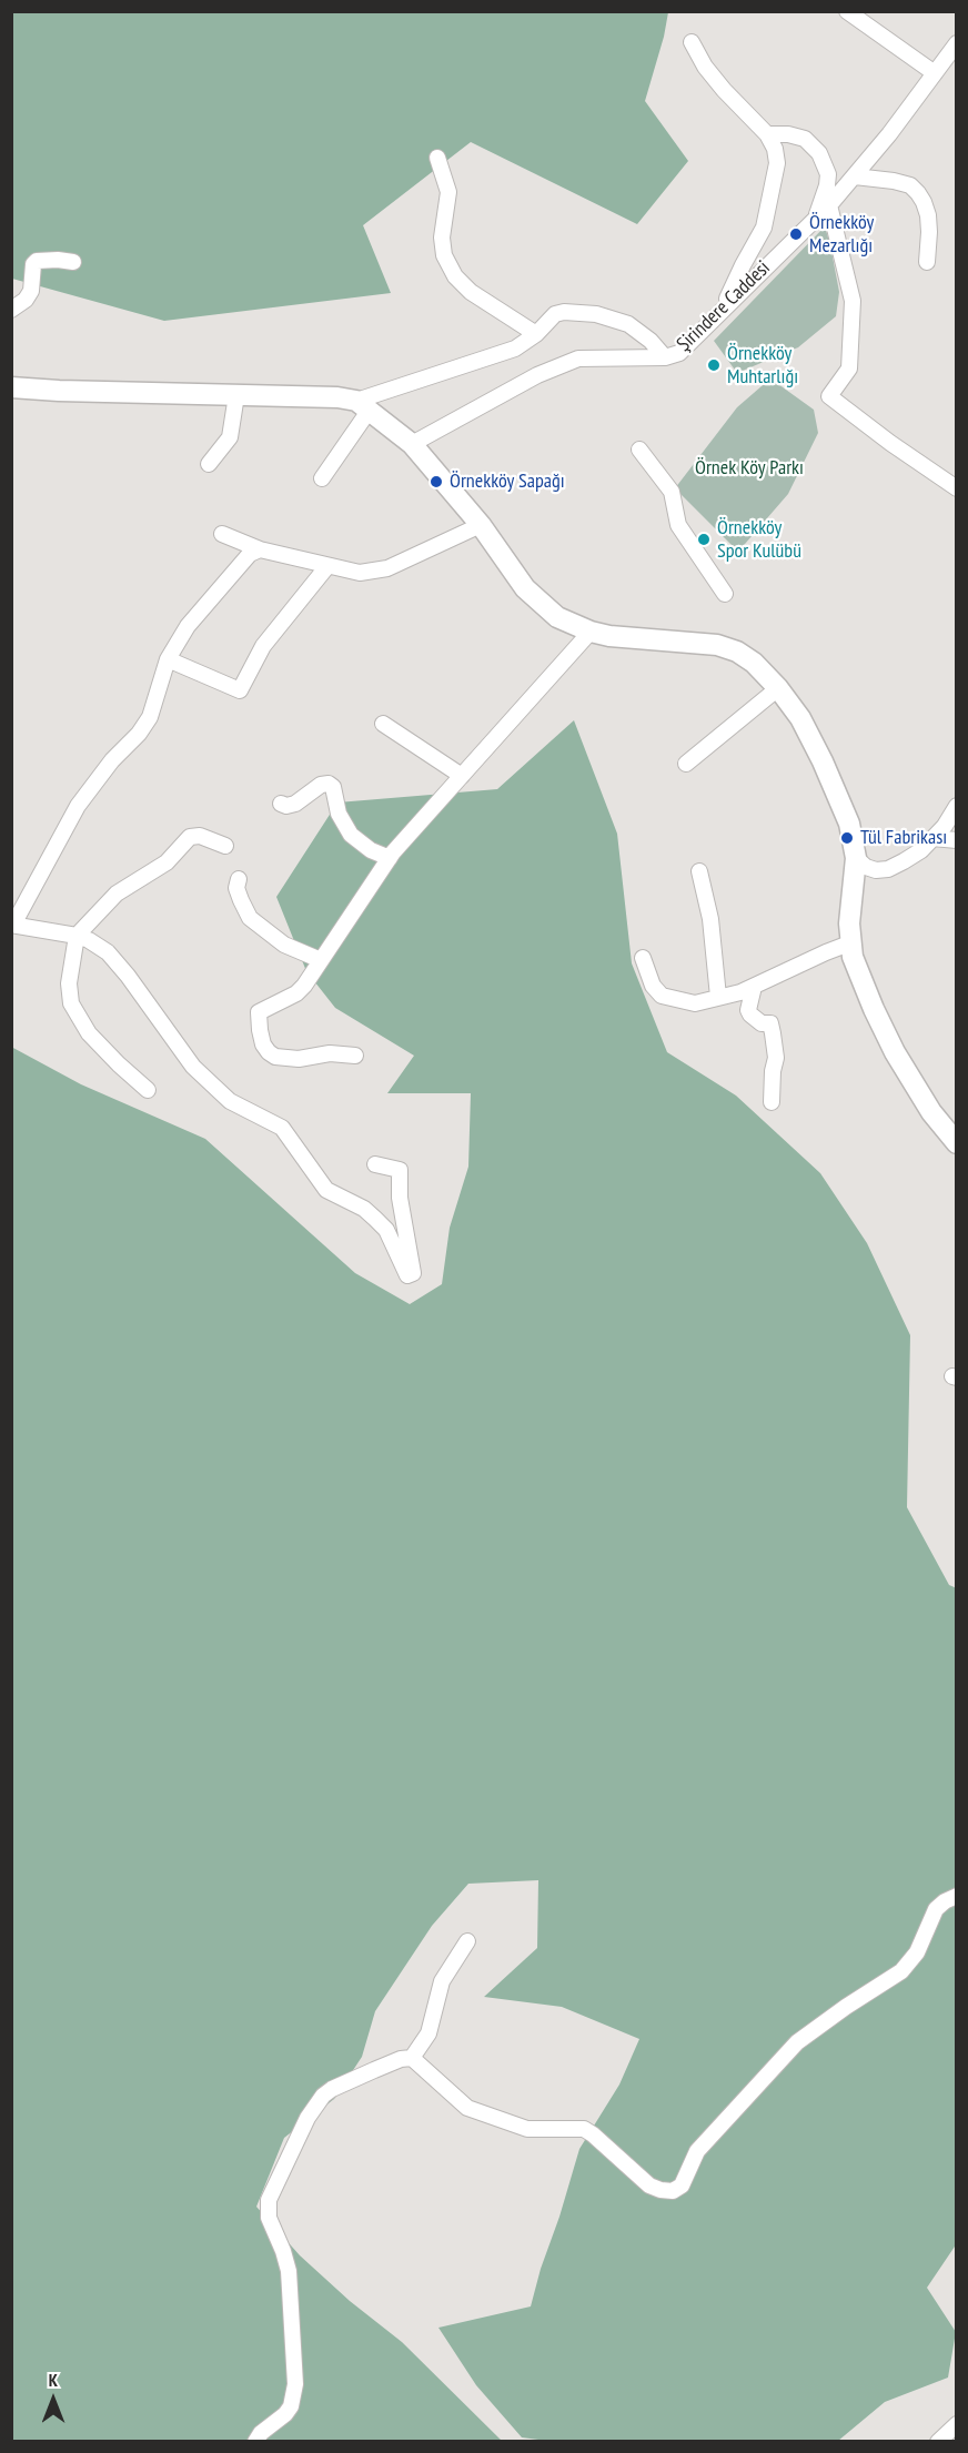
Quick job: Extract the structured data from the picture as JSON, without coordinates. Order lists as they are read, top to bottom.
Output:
{
  "streets": {
    "street": ["Şirindere Caddesi"]
  },
  "parks": ["Örnek Köy Parkı"],
  "places": [
    "Örnekköy Mezarlığı",
    "Örnekköy Muhtarlığı",
    "Örnekköy Sapağı",
    "Örnekköy Spor Kulübü",
    "Tül Fabrikası"
  ],
  "north": "top"
}
